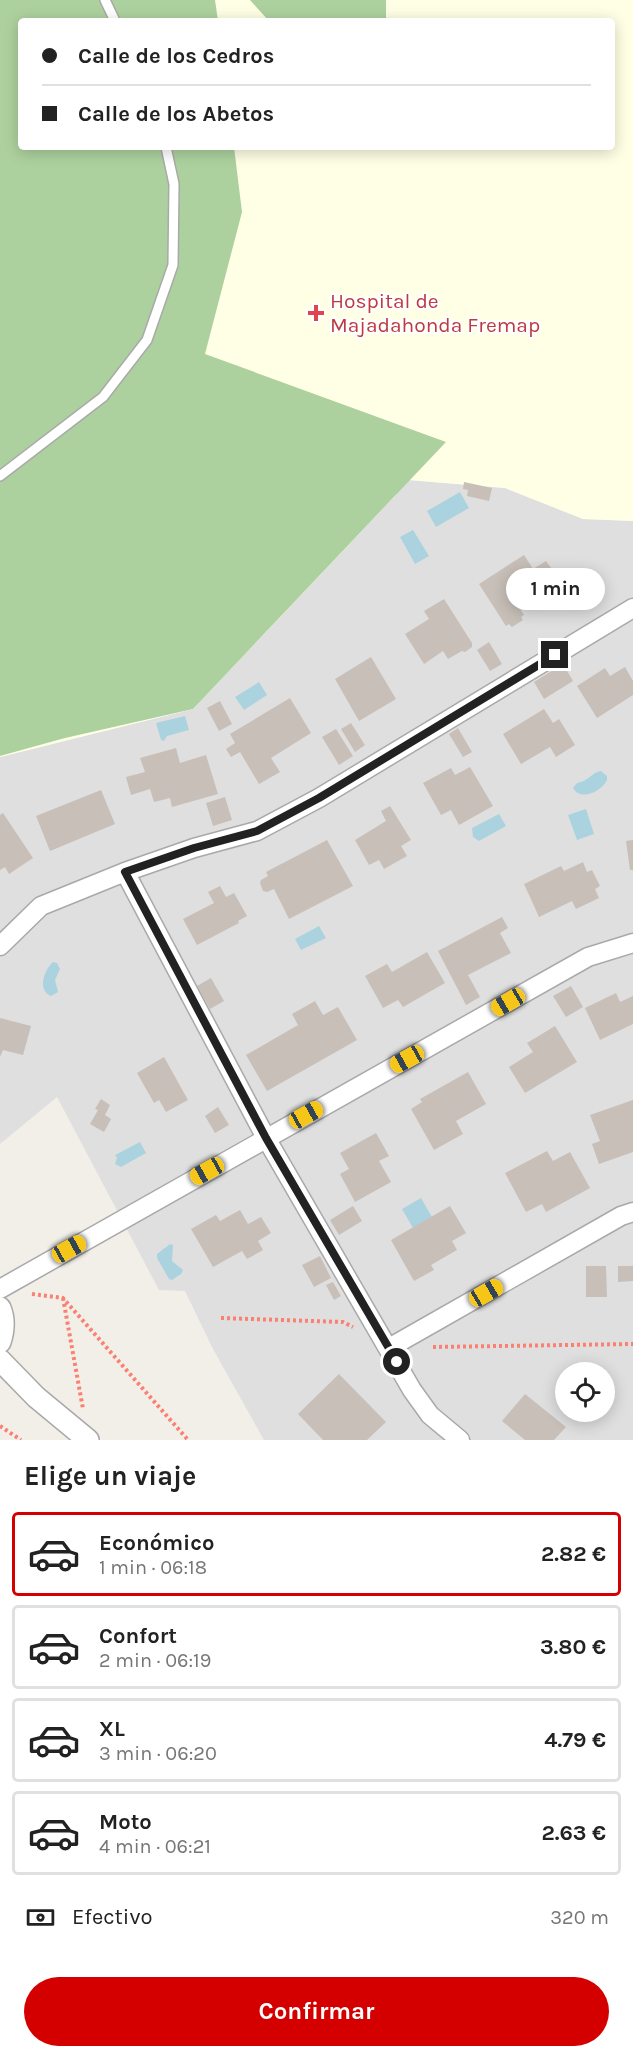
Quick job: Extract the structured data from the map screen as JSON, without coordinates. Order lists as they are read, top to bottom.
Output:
{
  "places": {
    "health": ["Hospital de Majadahonda Fremap"]
  },
  "page": {
    "banner": ["Calle de los Cedros", "Calle de los Abetos"],
    "bubble": "1 min",
    "heading": "Elige un viaje",
    "list": [
      {
        "name": "Económico",
        "note": "1 min · 06:18",
        "value": "2.82 €"
      },
      {
        "name": "Confort",
        "note": "2 min · 06:19",
        "value": "3.80 €"
      },
      {
        "name": "XL",
        "note": "3 min · 06:20",
        "value": "4.79 €"
      },
      {
        "name": "Moto",
        "note": "4 min · 06:21",
        "value": "2.63 €"
      }
    ],
    "pay": ["Efectivo", "320 m"],
    "buttons": "Confirmar"
  }
}
